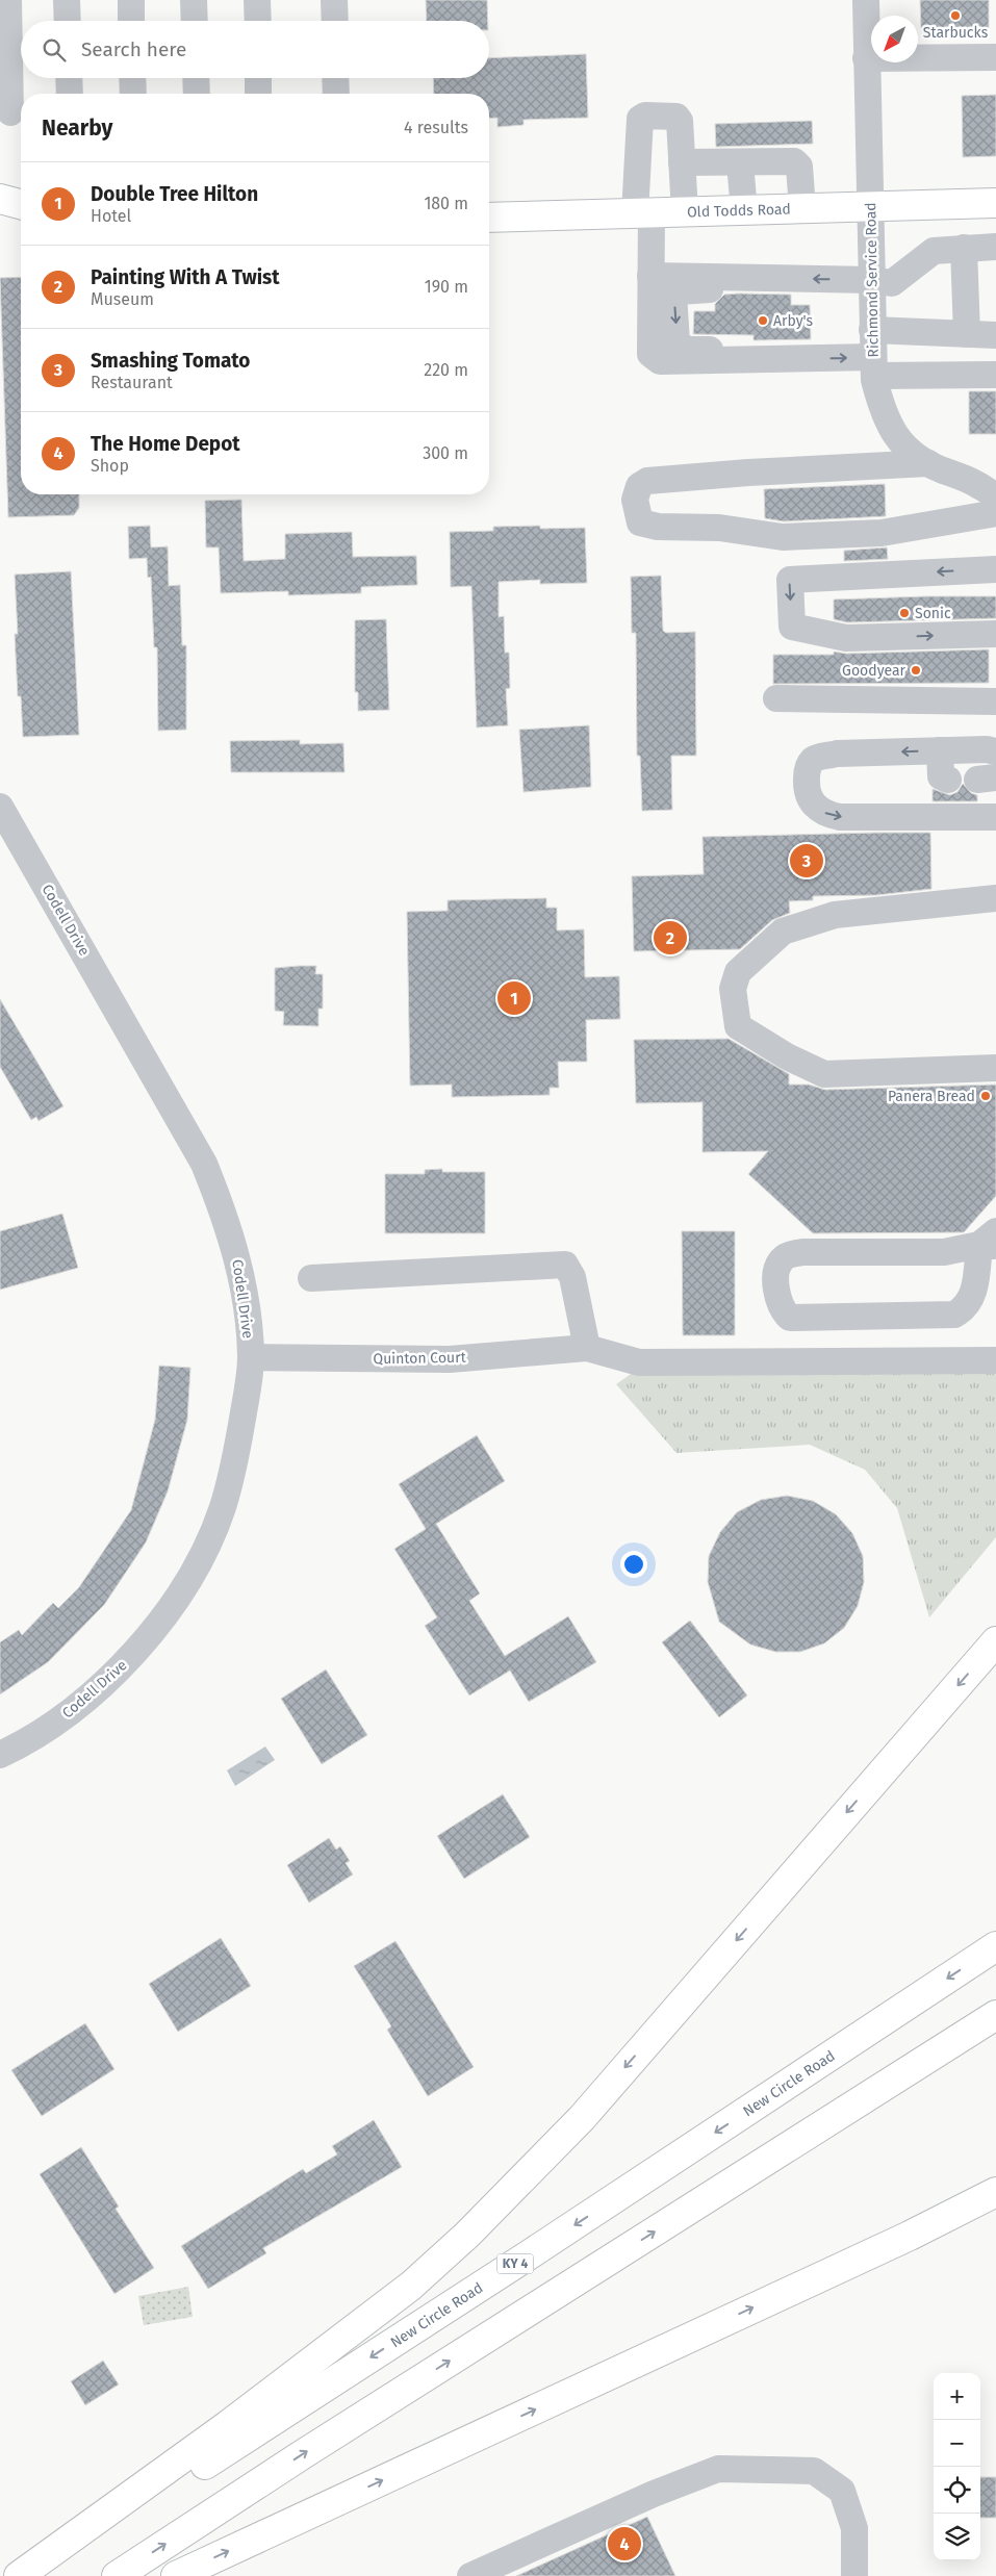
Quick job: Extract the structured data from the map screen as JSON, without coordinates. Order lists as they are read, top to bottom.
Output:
{
  "streets": {
    "main road": ["Old Todds Road", "New Circle Road", "KY 4"],
    "street": ["Richmond Service Road", "Codell Drive", "Quinton Court"]
  },
  "crossings": [
    ["Old Todds Road", "Richmond Service Road"],
    ["Codell Drive", "Quinton Court"]
  ],
  "places": [
    "Starbucks",
    "Arby's",
    "Sonic",
    "Goodyear",
    "Panera Bread"
  ],
  "north": "bottom left",
  "page": {
    "search": "Search here",
    "heading": ["Nearby", "4 results"],
    "list": [
      {
        "mark": "1",
        "name": "Double Tree Hilton",
        "note": "Hotel",
        "value": "180 m"
      },
      {
        "mark": "2",
        "name": "Painting With A Twist",
        "note": "Museum",
        "value": "190 m"
      },
      {
        "mark": "3",
        "name": "Smashing Tomato",
        "note": "Restaurant",
        "value": "220 m"
      },
      {
        "mark": "4",
        "name": "The Home Depot",
        "note": "Shop",
        "value": "300 m"
      }
    ],
    "pins": [
      "3",
      "2",
      "1",
      "4"
    ],
    "map_buttons": ["+", "−"]
  }
}
